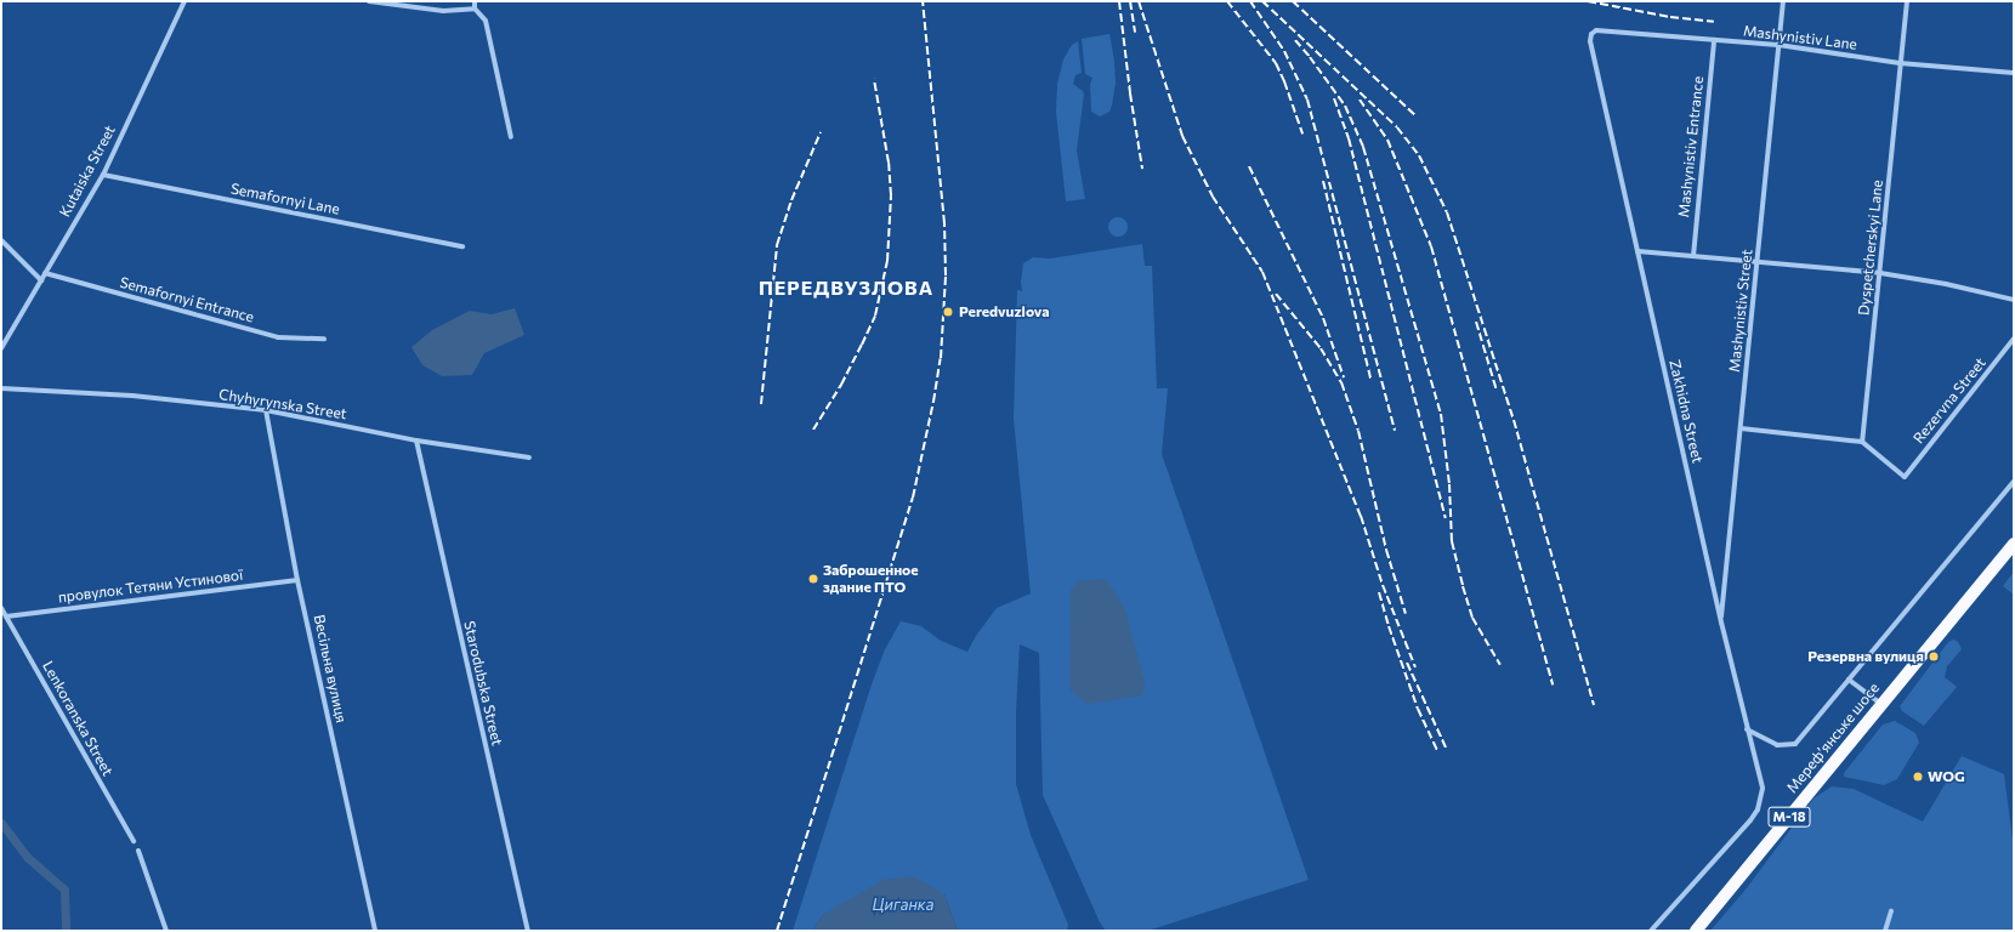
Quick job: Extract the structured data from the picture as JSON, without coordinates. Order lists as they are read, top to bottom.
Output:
{
  "streets": {
    "highway": ["Мереф’янське шосе", "М-18"],
    "street": [
      "Mashynistiv Lane",
      "Mashynistiv Entrance",
      "Kutaiska Street",
      "Semafornyi Lane",
      "Dyspetcherskyi Lane",
      "Semafornyi Entrance",
      "Mashynistiv Street",
      "Rezervna Street",
      "Chyhyrynska Street",
      "Zakhidna Street",
      "провулок Тетяни Устинової",
      "Весільна вулиця",
      "Starodubska Street",
      "Lenkoranska Street"
    ]
  },
  "crossings": [
    ["Mashynistiv Lane", "Mashynistiv Entrance"],
    ["Mashynistiv Lane", "Dyspetcherskyi Lane"],
    ["Mashynistiv Lane", "Mashynistiv Street"],
    ["Mashynistiv Lane", "Zakhidna Street"],
    ["Kutaiska Street", "Semafornyi Lane"],
    ["Kutaiska Street", "Semafornyi Entrance"],
    ["Dyspetcherskyi Lane", "Rezervna Street"],
    ["Mashynistiv Street", "Zakhidna Street"],
    ["Chyhyrynska Street", "Весільна вулиця"],
    ["Chyhyrynska Street", "Starodubska Street"],
    ["провулок Тетяни Устинової", "Весільна вулиця"],
    ["провулок Тетяни Устинової", "Lenkoranska Street"]
  ],
  "districts": ["ПЕРЕДВУЗЛОВА"],
  "water": ["Циганка"],
  "places": [
    "Peredvuzlova",
    "Заброшенное здание ПТО",
    "Резервна вулиця",
    "WOG"
  ]
}
